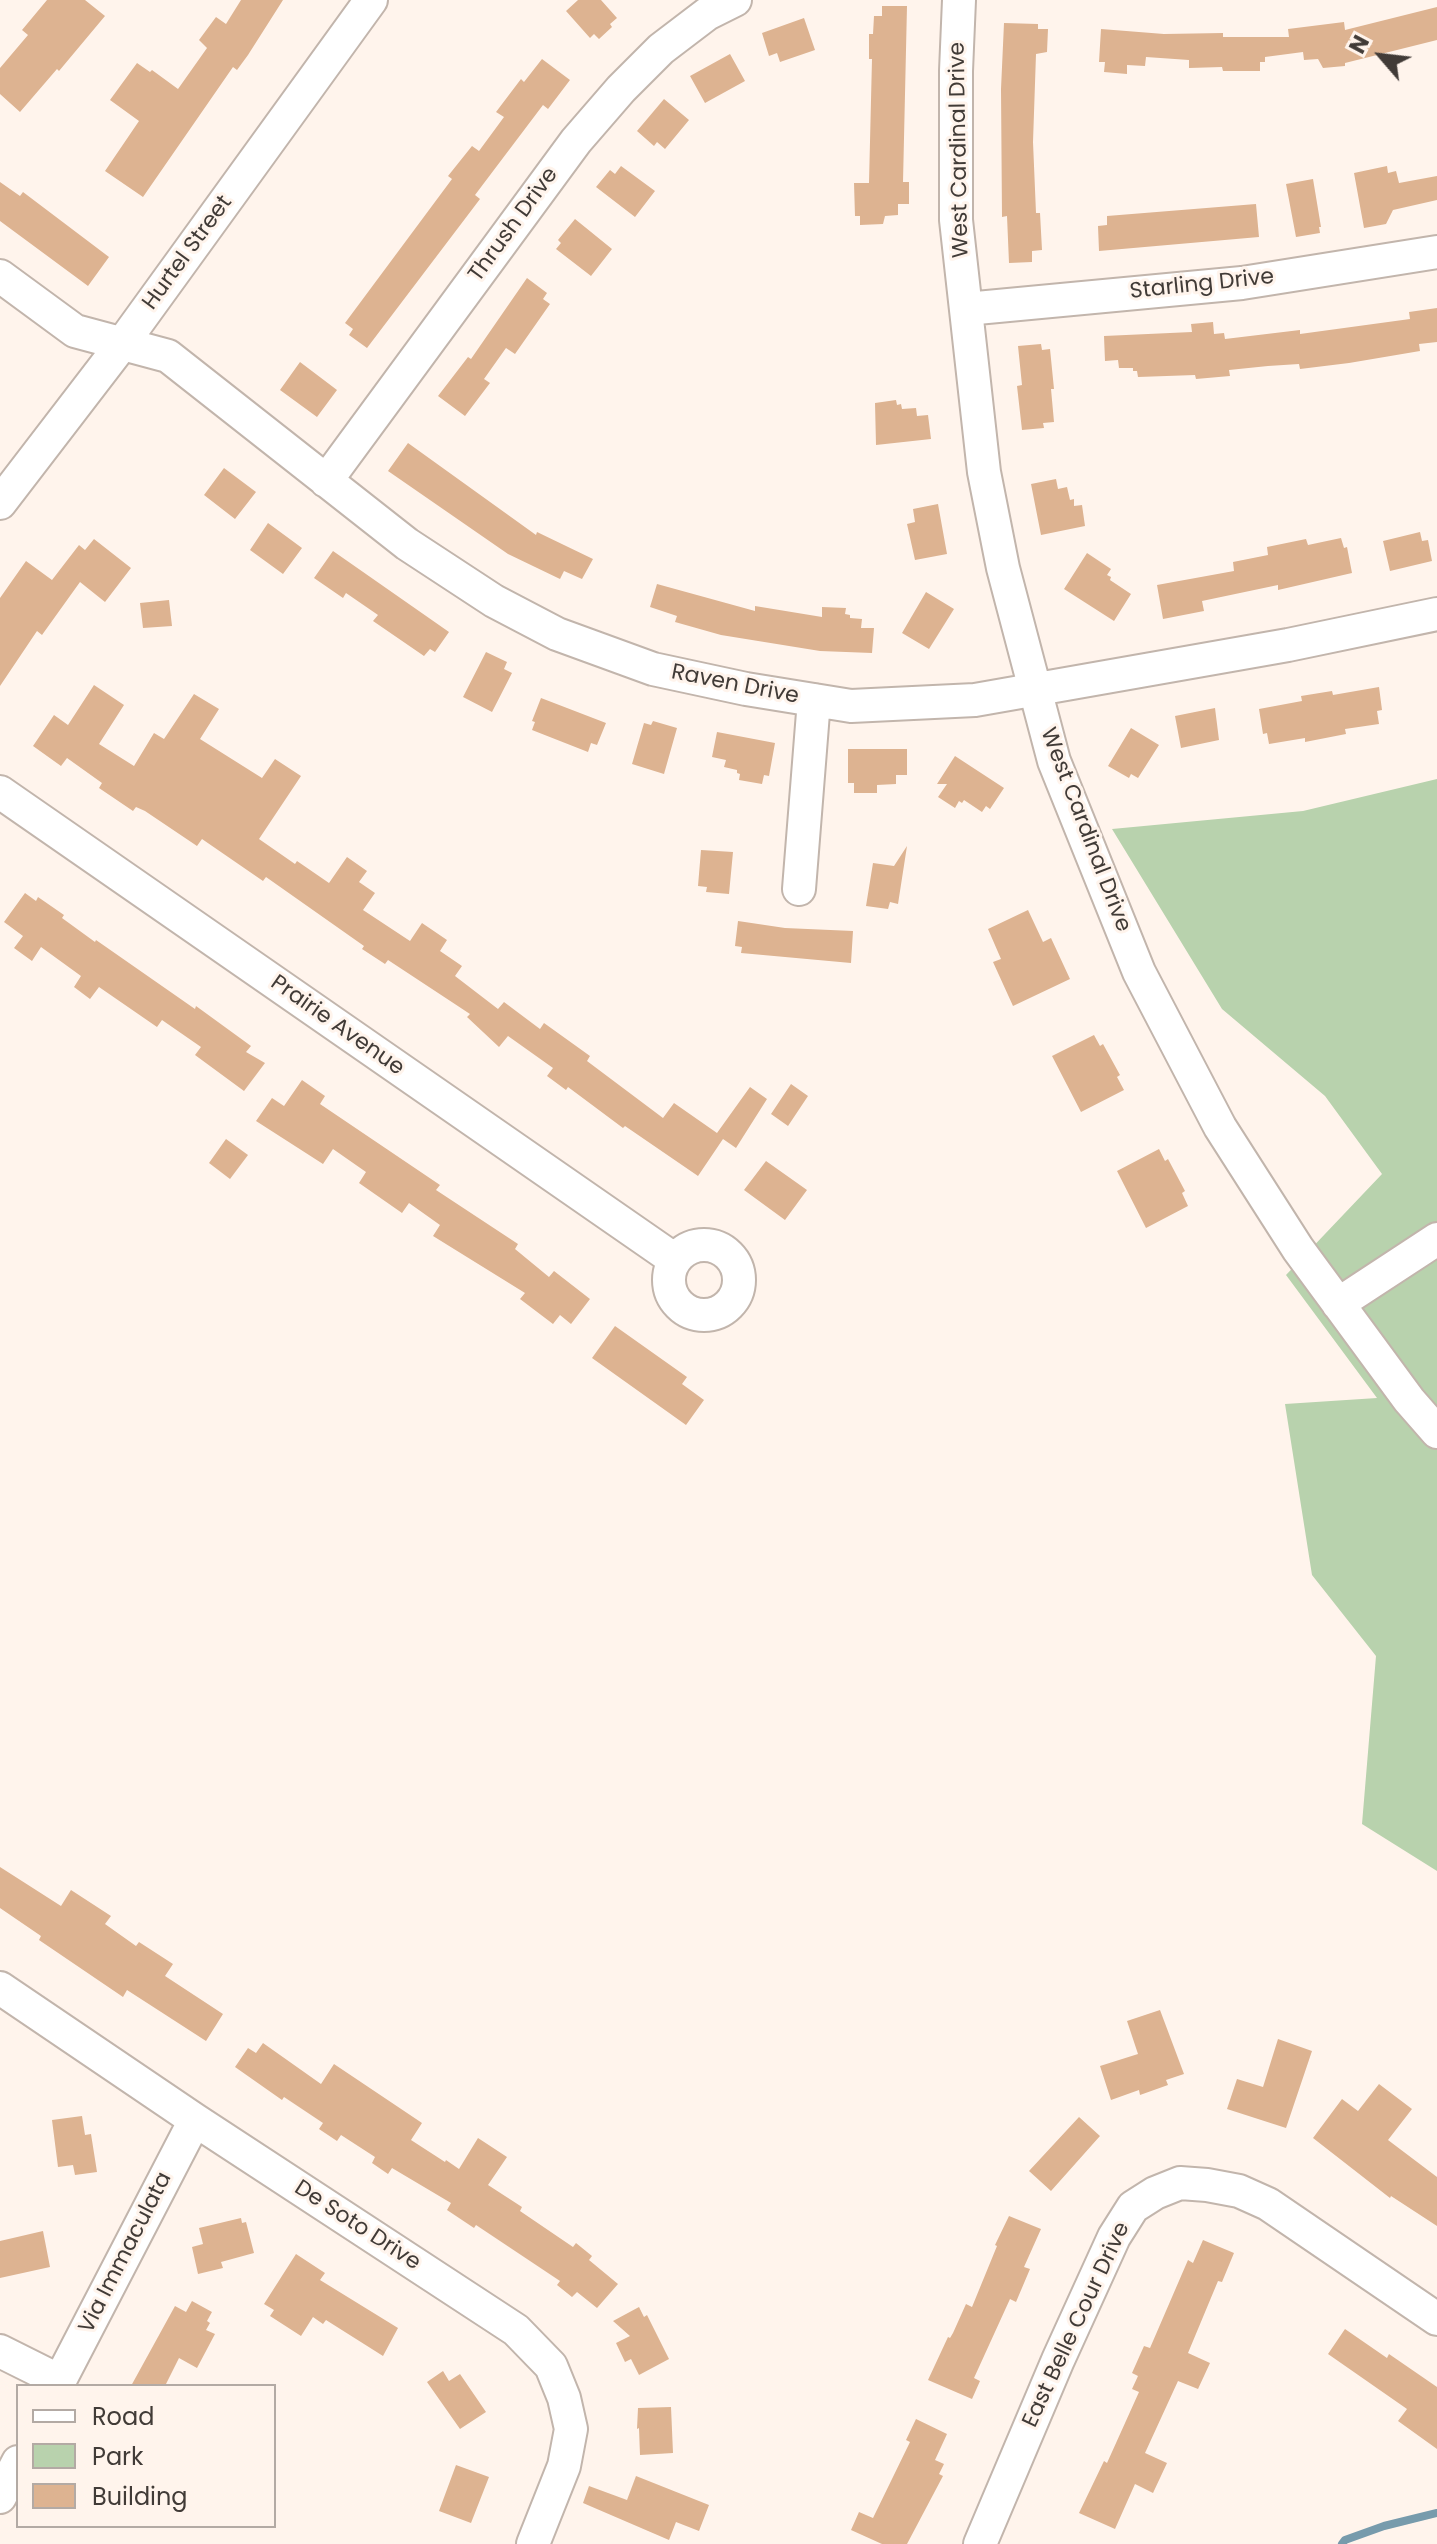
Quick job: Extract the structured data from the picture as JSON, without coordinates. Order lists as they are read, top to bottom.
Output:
{
  "streets": {
    "street": [
      "West Cardinal Drive",
      "Thrush Drive",
      "Hurtel Street",
      "Starling Drive",
      "Raven Drive",
      "Prairie Avenue",
      "De Soto Drive",
      "Via Immaculata",
      "East Belle Cour Drive"
    ]
  },
  "crossings": [
    ["West Cardinal Drive", "Starling Drive"],
    ["West Cardinal Drive", "Raven Drive"],
    ["Thrush Drive", "Raven Drive"],
    ["Hurtel Street", "Raven Drive"],
    ["De Soto Drive", "Via Immaculata"]
  ],
  "legend": ["Road", "Park", "Building"],
  "north": "top left"
}
